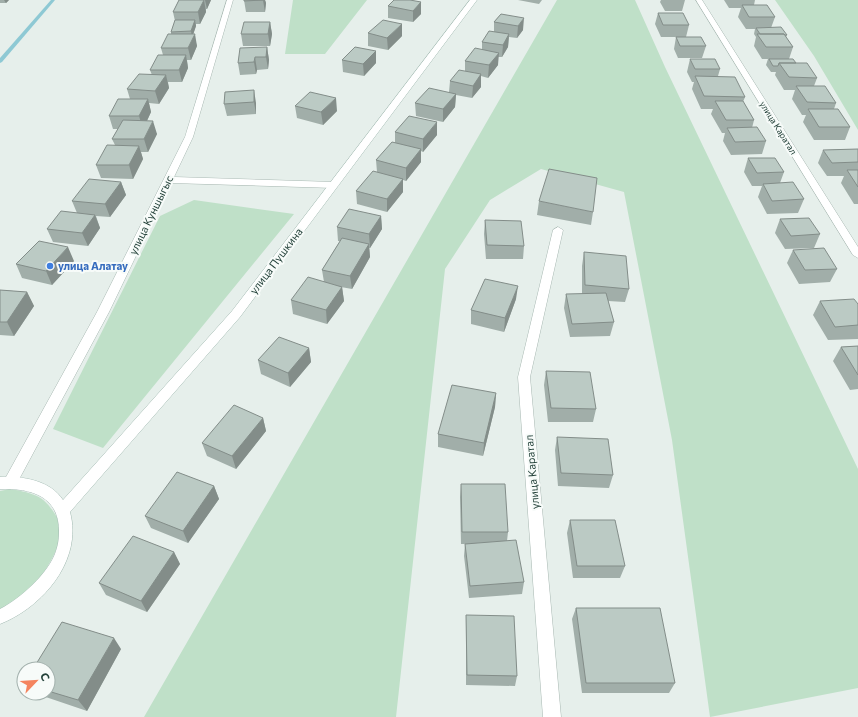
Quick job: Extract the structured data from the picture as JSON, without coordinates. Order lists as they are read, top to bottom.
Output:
{
  "streets": {
    "street": ["улица Каратал", "улица Куншыгыс", "улица Пушкина"]
  },
  "places": ["улица Алатау"],
  "north": "top right"
}
